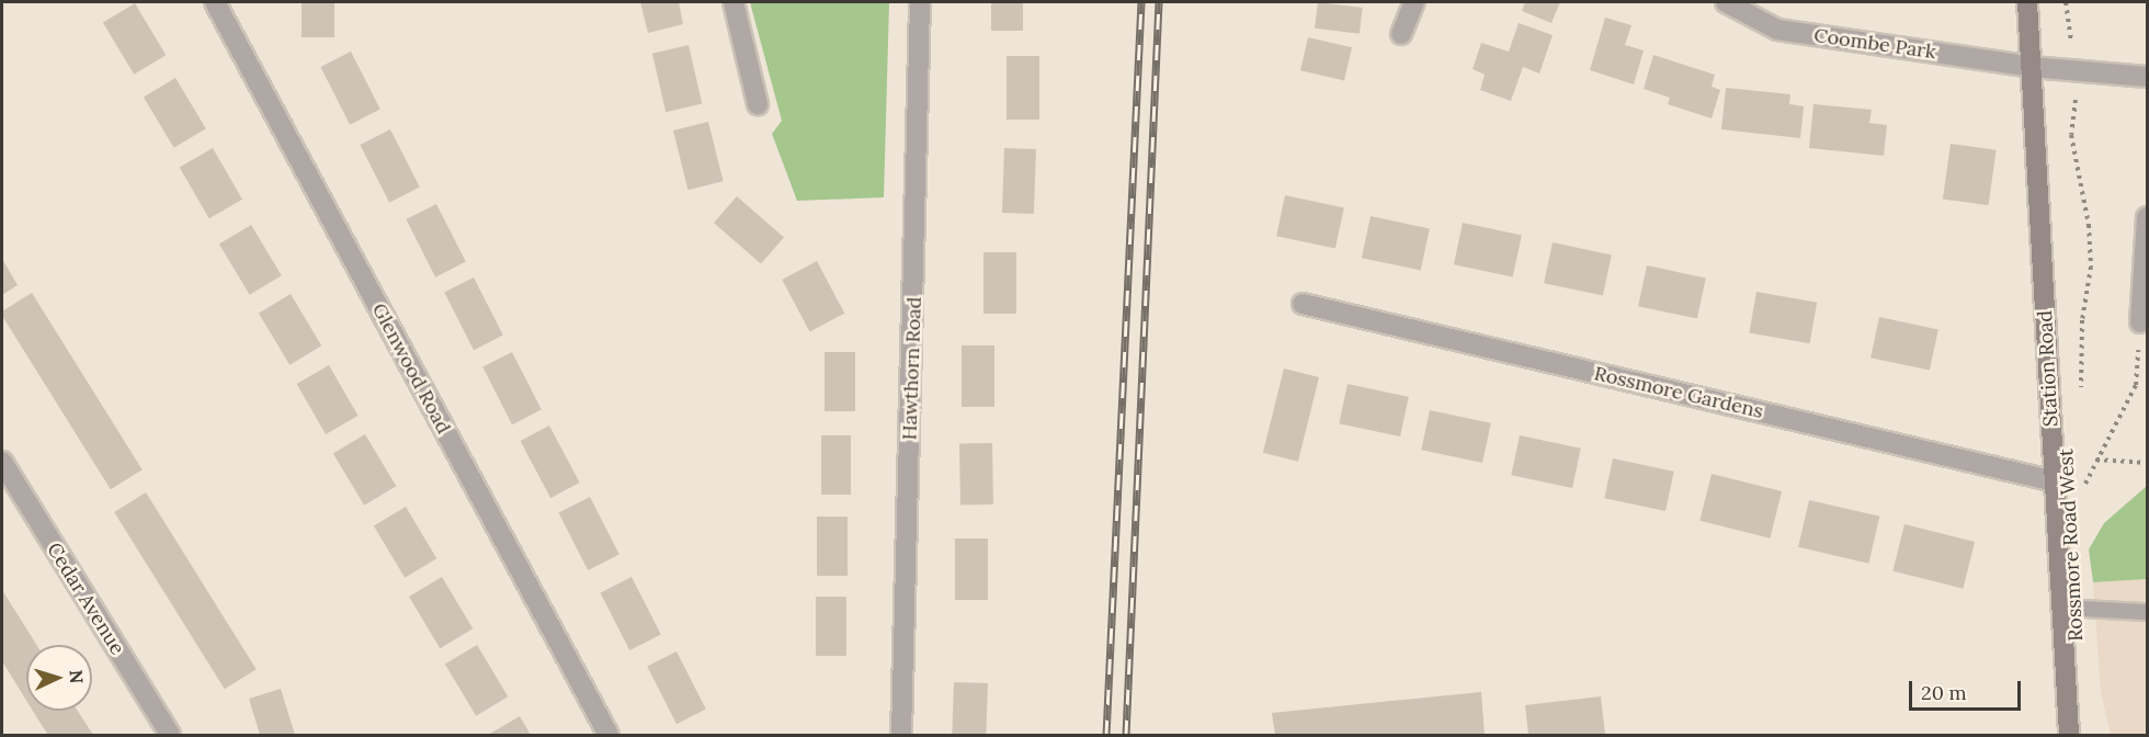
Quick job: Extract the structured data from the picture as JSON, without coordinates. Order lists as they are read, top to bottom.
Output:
{
  "streets": {
    "main road": ["Station Road"],
    "street": [
      "Coombe Park",
      "Glenwood Road",
      "Hawthorn Road",
      "Rossmore Gardens",
      "Cedar Avenue"
    ],
    "path": ["Rossmore Road West"]
  },
  "crossings": [
    ["Coombe Park", "Station Road"],
    ["Station Road", "Rossmore Gardens"]
  ],
  "scale_bar": "20 m",
  "north": "right"
}
